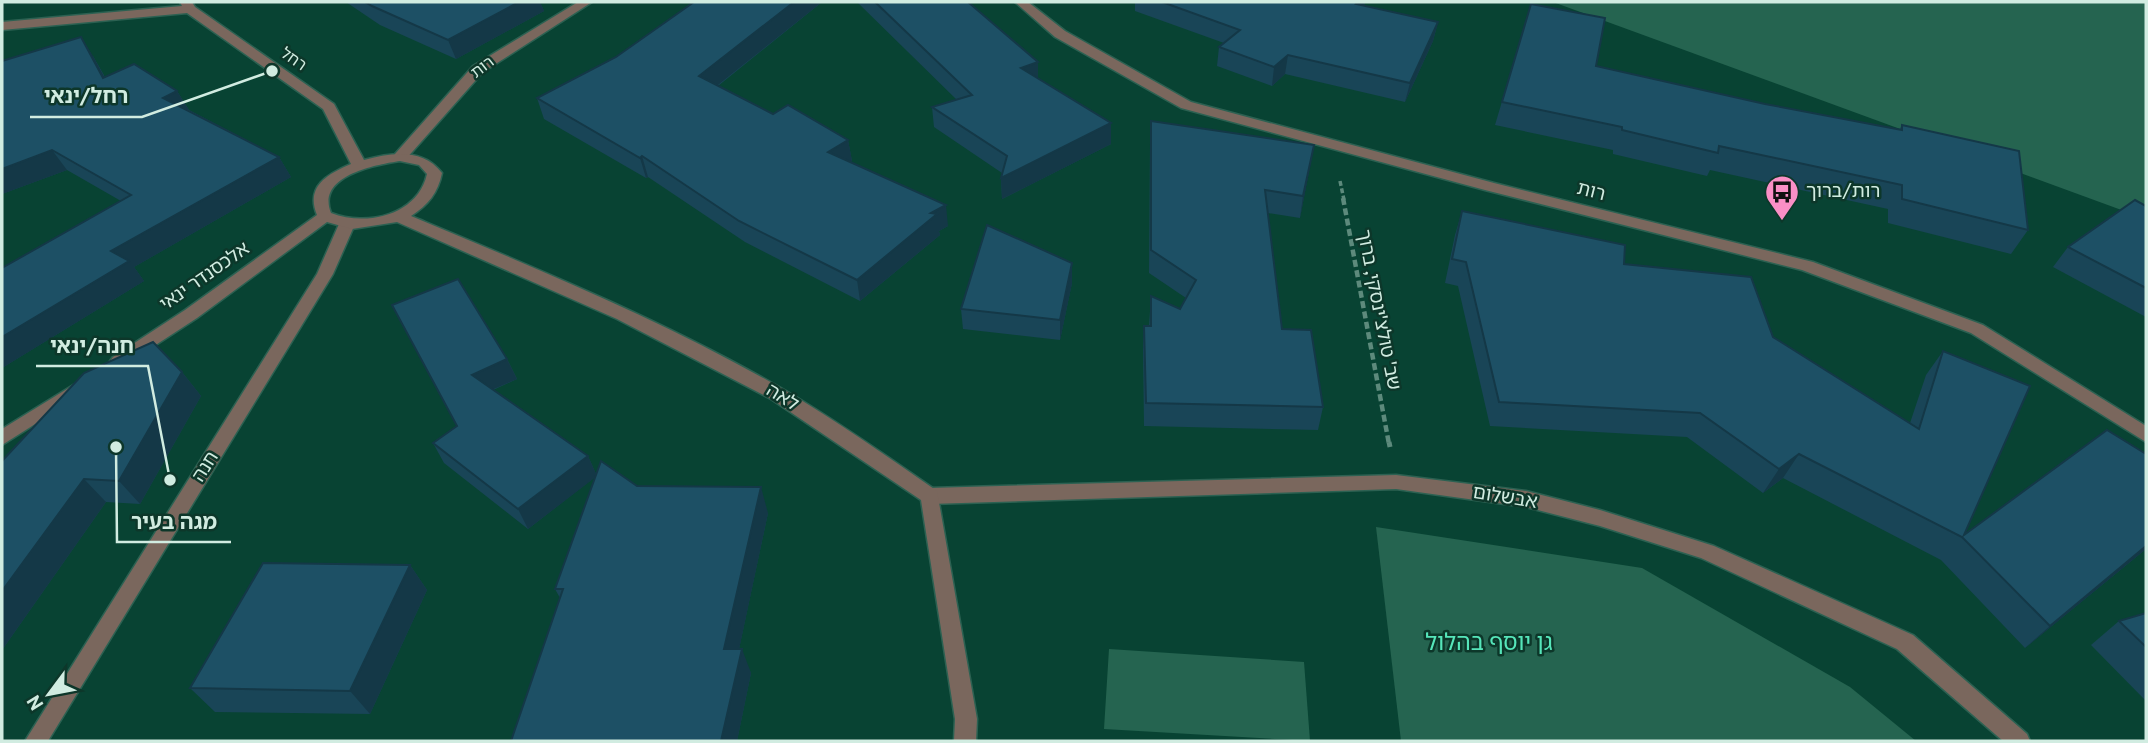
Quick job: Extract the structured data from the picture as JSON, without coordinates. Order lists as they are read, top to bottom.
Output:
{
  "streets": {
    "street": [
      "רחל",
      "רות",
      "אלכסנדר ינאי",
      "לאה",
      "חנה",
      "אבשלום"
    ],
    "path": ["שב' טולצ'ינסקי, ברוך"]
  },
  "crossings": [
    ["רות", "שב' טולצ'ינסקי, ברוך"],
    ["שב' טולצ'ינסקי, ברוך", "אבשלום"],
    ["לאה", "אבשלום"]
  ],
  "parks": ["גן יוסף בהלול"],
  "places": {
    "other": ["רחל/ינאי", "מגה בעיר", "חנה/ינאי"],
    "bus stop": ["רות/ברוך"]
  },
  "north": "bottom left"
}
